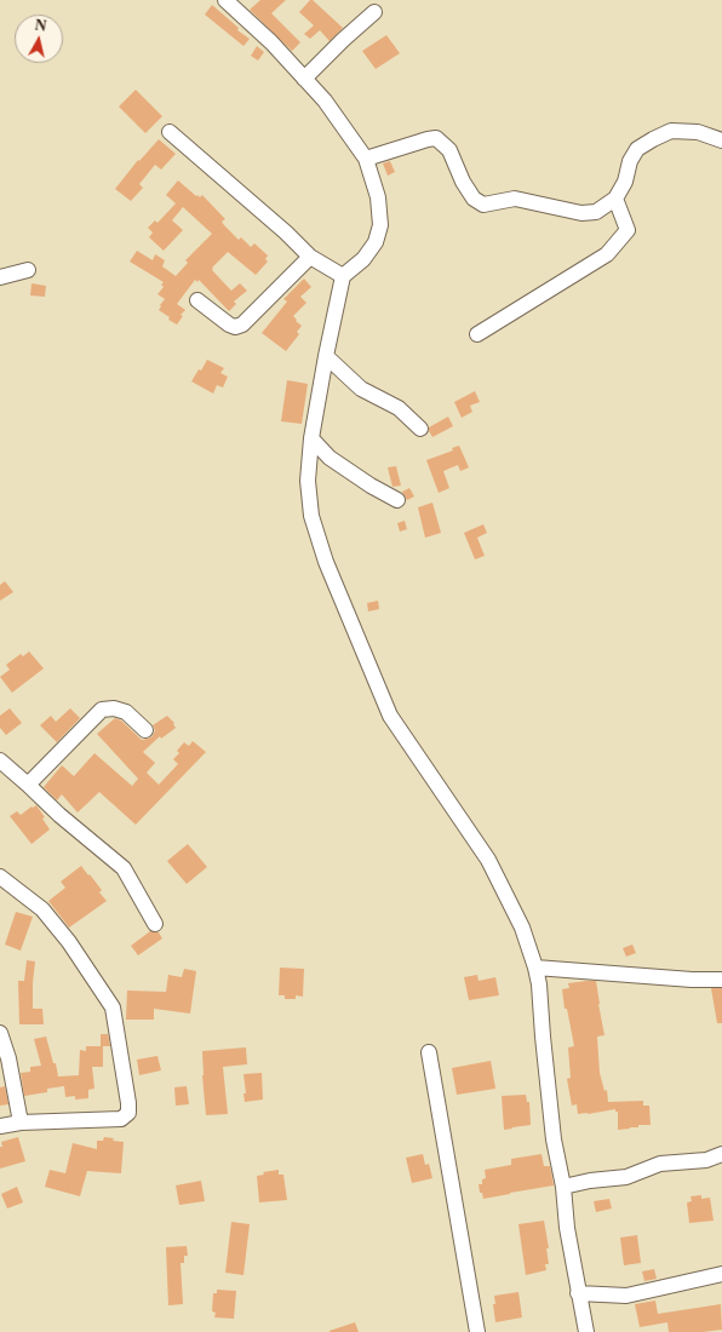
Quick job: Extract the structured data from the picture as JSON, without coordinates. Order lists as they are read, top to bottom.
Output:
{
  "north": "top"
}
